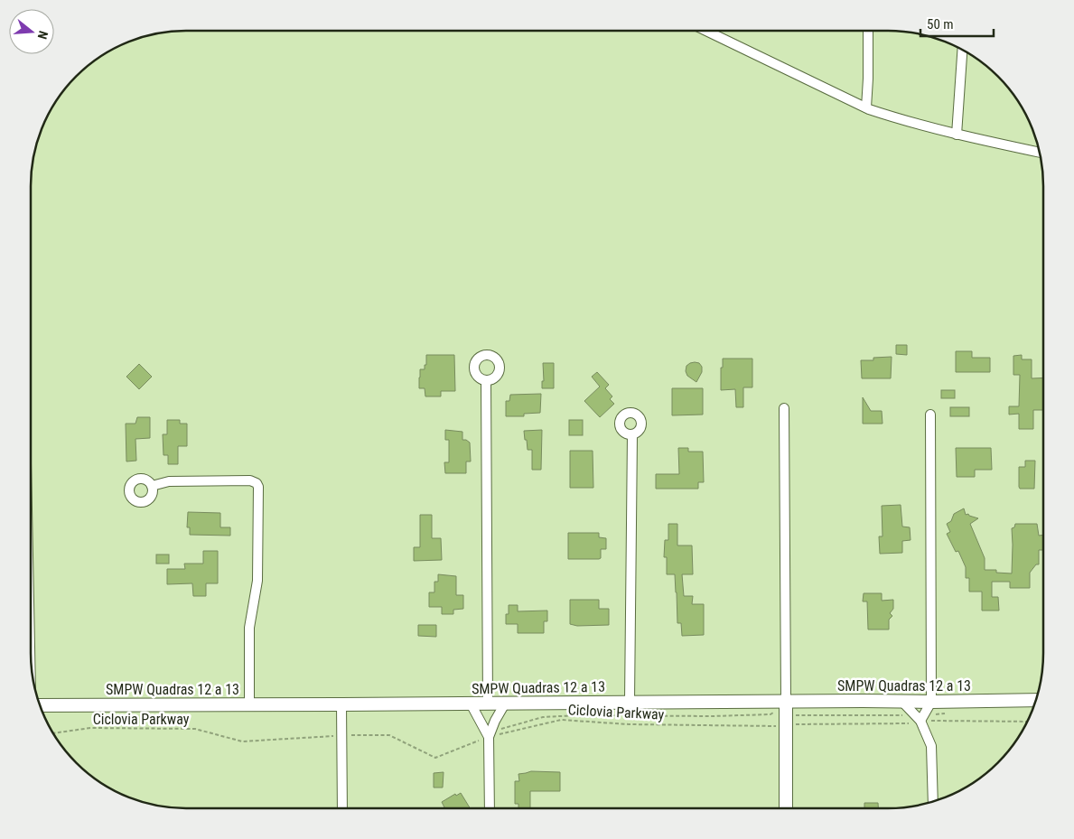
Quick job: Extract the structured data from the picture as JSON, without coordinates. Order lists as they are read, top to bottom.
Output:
{
  "streets": {
    "street": ["SMPW Quadras 12 a 13"],
    "path": ["Ciclovia Parkway"]
  },
  "scale_bar": "50 m",
  "north": "right"
}
